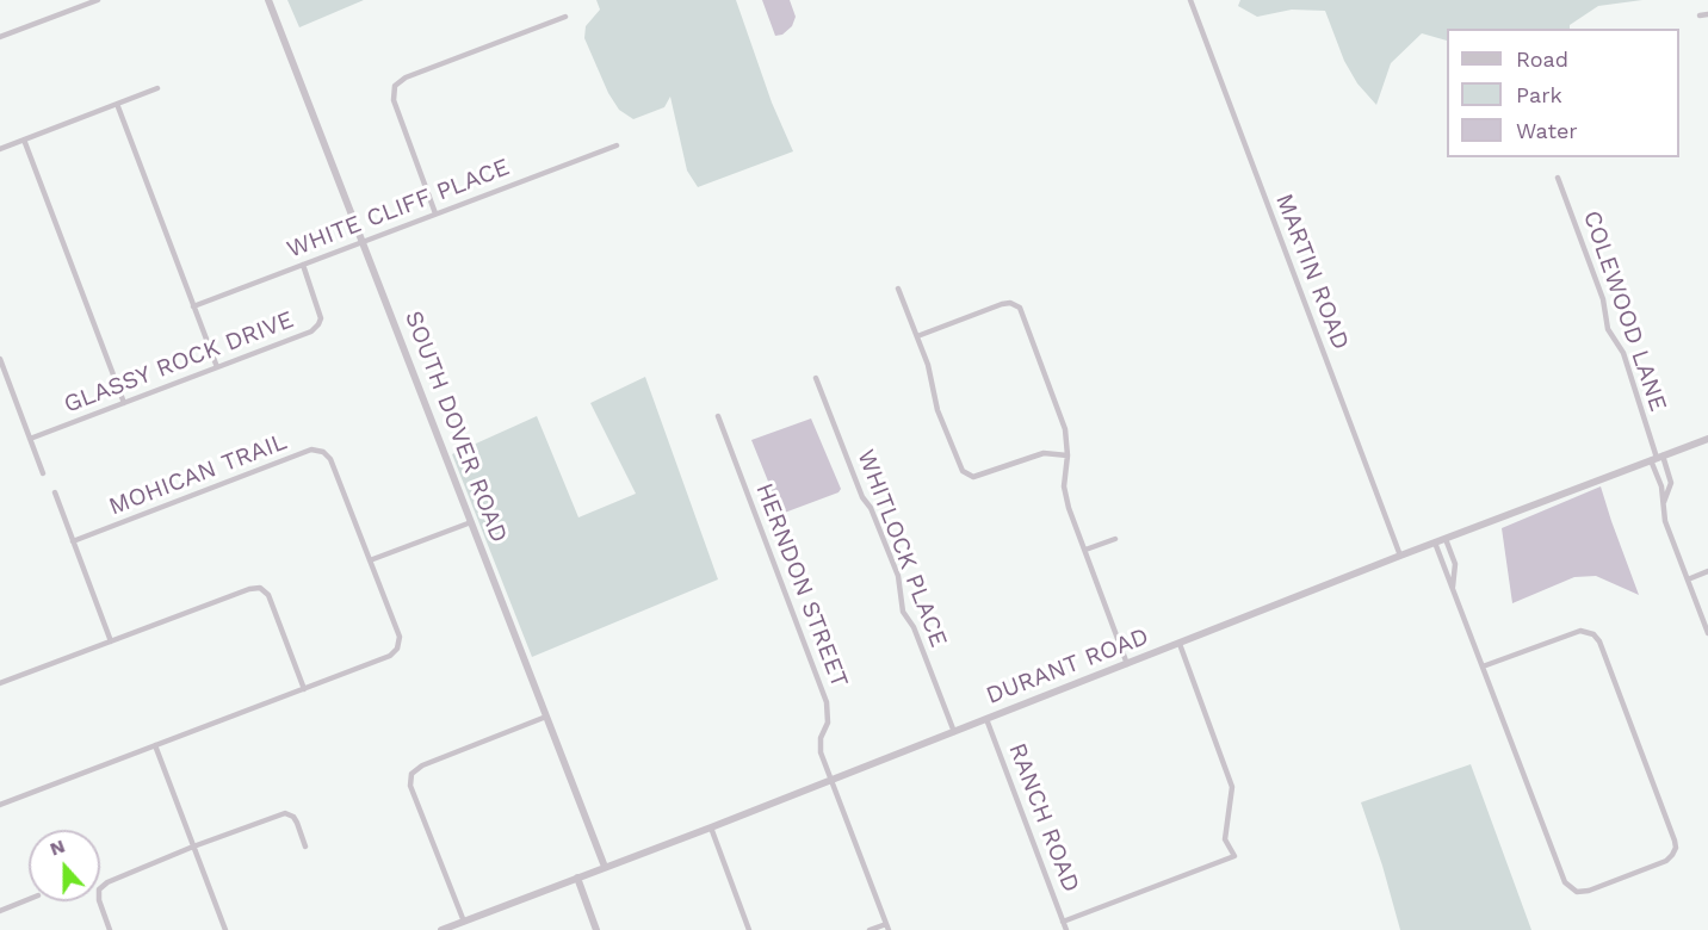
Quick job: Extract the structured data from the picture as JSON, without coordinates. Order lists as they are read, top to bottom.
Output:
{
  "streets": {
    "street": [
      "WHITE CLIFF PLACE",
      "MARTIN ROAD",
      "COLEWOOD LANE",
      "GLASSY ROCK DRIVE",
      "SOUTH DOVER ROAD",
      "MOHICAN TRAIL",
      "WHITLOCK PLACE",
      "HERNDON STREET",
      "DURANT ROAD",
      "RANCH ROAD"
    ]
  },
  "crossings": [
    ["WHITE CLIFF PLACE", "GLASSY ROCK DRIVE"],
    ["WHITE CLIFF PLACE", "SOUTH DOVER ROAD"],
    ["MARTIN ROAD", "DURANT ROAD"],
    ["COLEWOOD LANE", "DURANT ROAD"],
    ["SOUTH DOVER ROAD", "DURANT ROAD"],
    ["WHITLOCK PLACE", "DURANT ROAD"],
    ["HERNDON STREET", "DURANT ROAD"],
    ["DURANT ROAD", "RANCH ROAD"]
  ],
  "legend": ["Road", "Park", "Water"],
  "north": "top"
}
